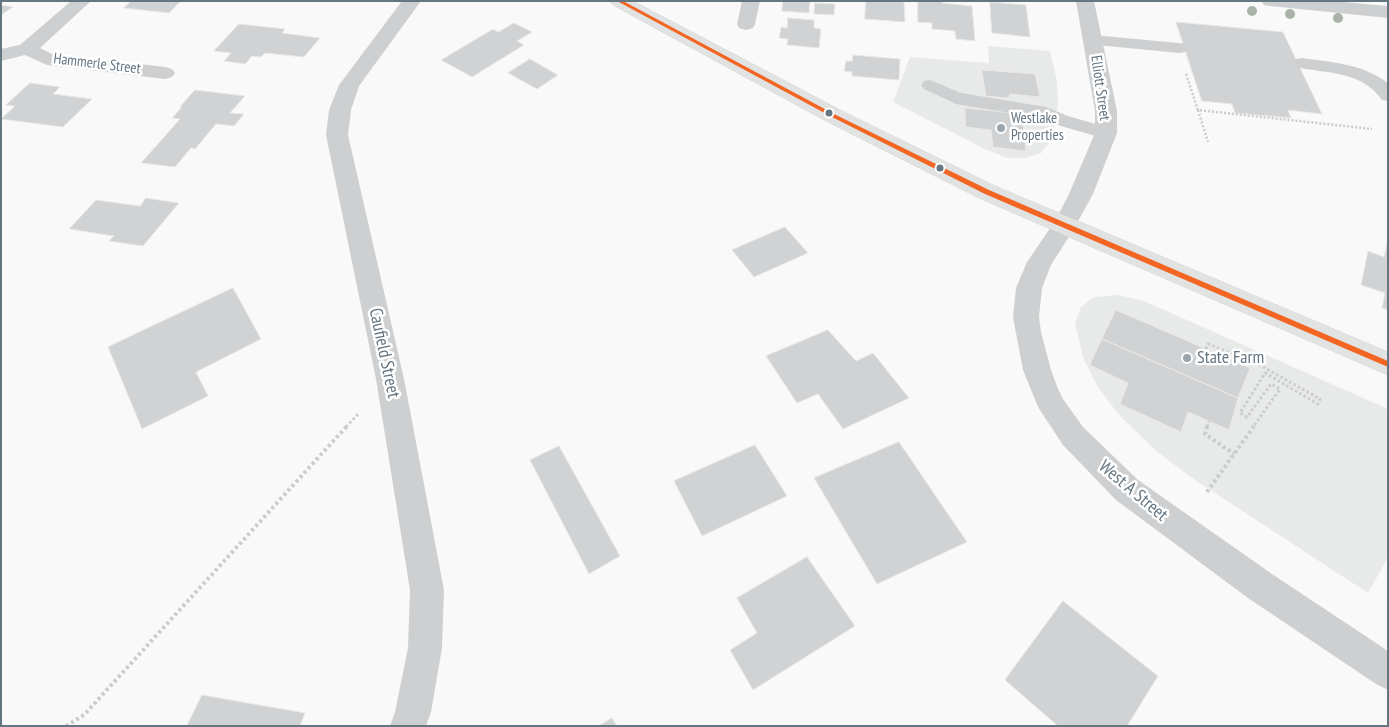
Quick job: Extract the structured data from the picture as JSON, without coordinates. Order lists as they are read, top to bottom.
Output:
{
  "streets": {
    "street": [
      "Hammerle Street",
      "Elliott Street",
      "Caufield Street",
      "West A Street"
    ]
  },
  "crossings": [
    ["Elliott Street", "West A Street"]
  ],
  "places": ["Westlake Properties", "State Farm"]
}
